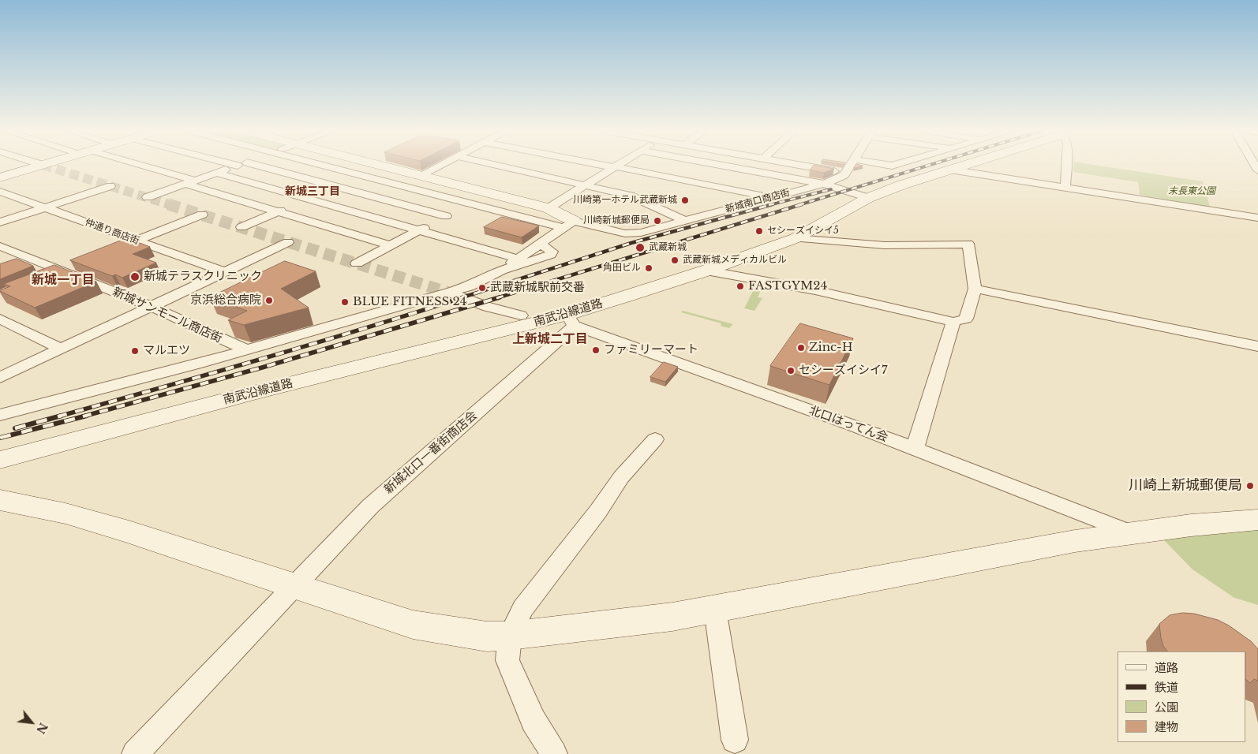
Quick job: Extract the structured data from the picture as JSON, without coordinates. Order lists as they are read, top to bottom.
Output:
{
  "streets": {
    "street": [
      "新城南口商店街",
      "仲通り商店街",
      "南武沿線道路",
      "新城サンモール商店街",
      "北口はってん会",
      "新城北口一番街商店会"
    ]
  },
  "crossings": [
    ["南武沿線道路", "北口はってん会"],
    ["南武沿線道路", "新城北口一番街商店会"],
    ["北口はってん会", "新城北口一番街商店会"]
  ],
  "districts": ["新城三丁目", "新城一丁目", "上新城二丁目"],
  "parks": ["末長東公園"],
  "places": [
    "川崎第一ホテル武蔵新城",
    "川崎新城郵便局",
    "セシーズイシイ5",
    "武蔵新城",
    "武蔵新城メディカルビル",
    "角田ビル",
    "新城テラスクリニック",
    "FASTGYM24",
    "武蔵新城駅前交番",
    "京浜総合病院",
    "BLUE FITNESS 24",
    "Zinc-H",
    "ファミリーマート",
    "マルエツ",
    "セシーズイシイ7",
    "川崎上新城郵便局"
  ],
  "legend": [
    "道路",
    "鉄道",
    "公園",
    "建物"
  ],
  "north": "bottom right"
}
